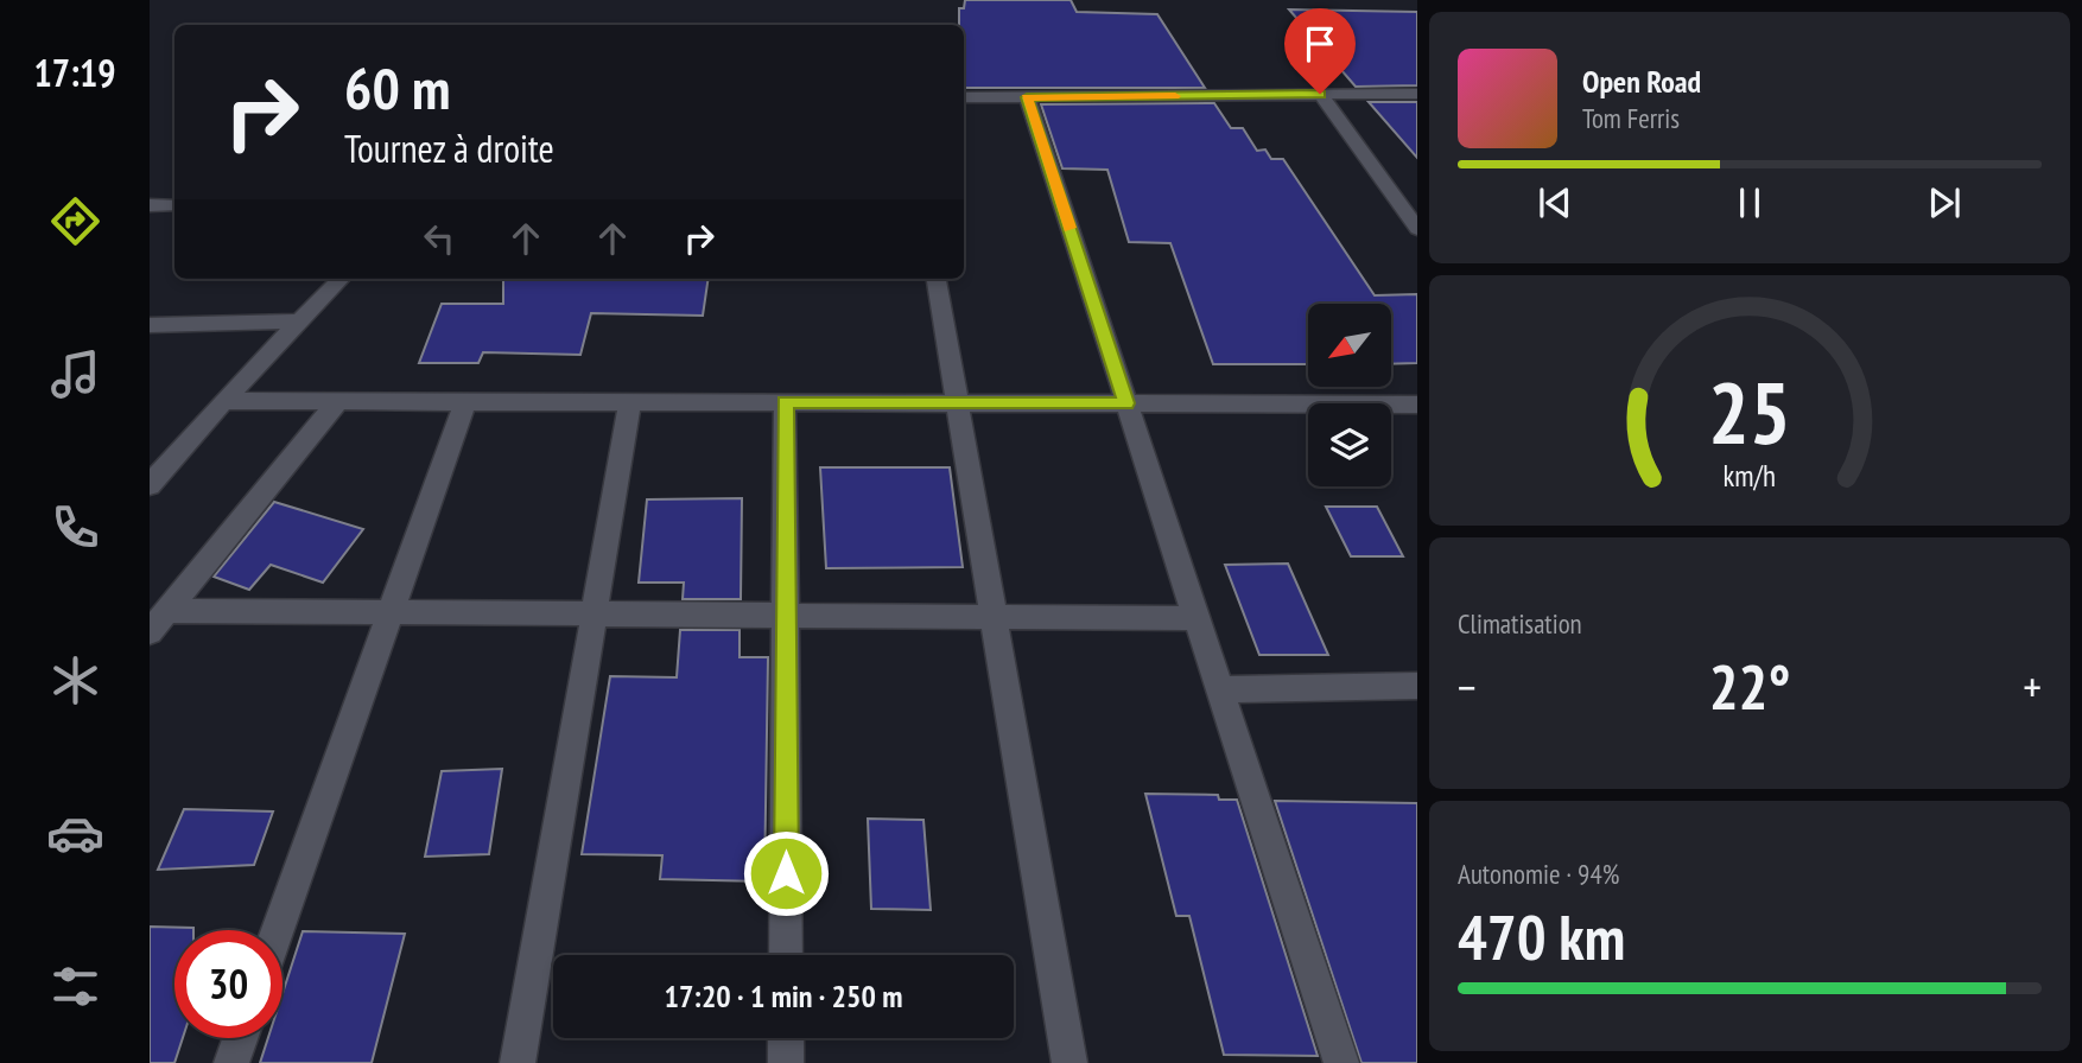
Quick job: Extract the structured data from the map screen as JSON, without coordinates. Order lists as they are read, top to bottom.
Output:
{
  "north": "bottom left",
  "page": {
    "tabs": "17:19",
    "turn": ["60 m", "Tournez à droite"],
    "song": ["Open Road", "Tom Ferris"],
    "tile": [
      "Climatisation",
      ["Autonomie · 94%", "470 km"]
    ],
    "heat": ["−", "22°", "+"],
    "limit": "30",
    "trip": "17:20 · 1 min · 250 m",
    "gauge": ["25", "km/h"]
  }
}
